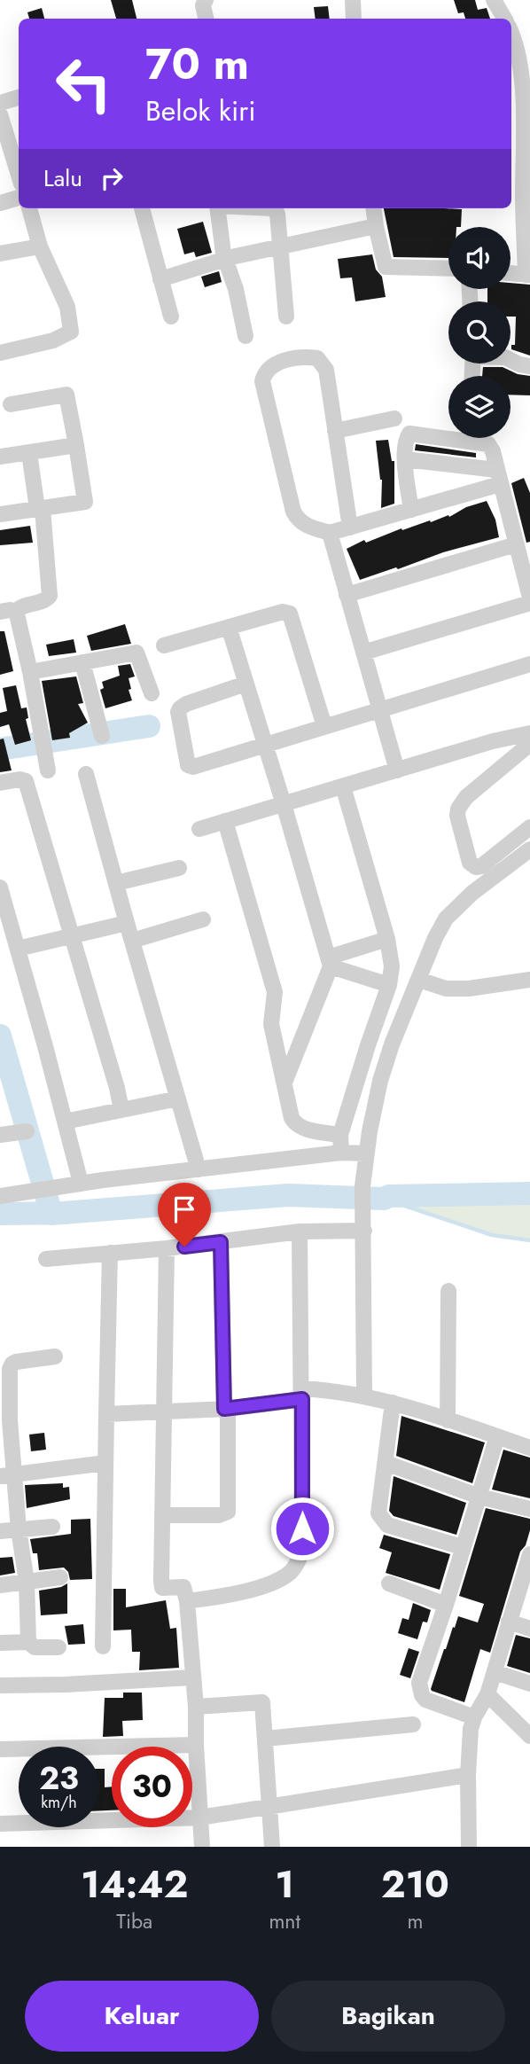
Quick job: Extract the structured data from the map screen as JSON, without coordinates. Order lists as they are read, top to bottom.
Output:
{
  "page": {
    "turn": ["70 m", "Belok kiri"],
    "then": "Lalu",
    "speed": "23 km/h",
    "limit": "30",
    "eta": [
      "14:42",
      "Tiba",
      "1",
      "mnt",
      "210",
      "m"
    ],
    "buttons": ["Keluar", "Bagikan"]
  }
}
